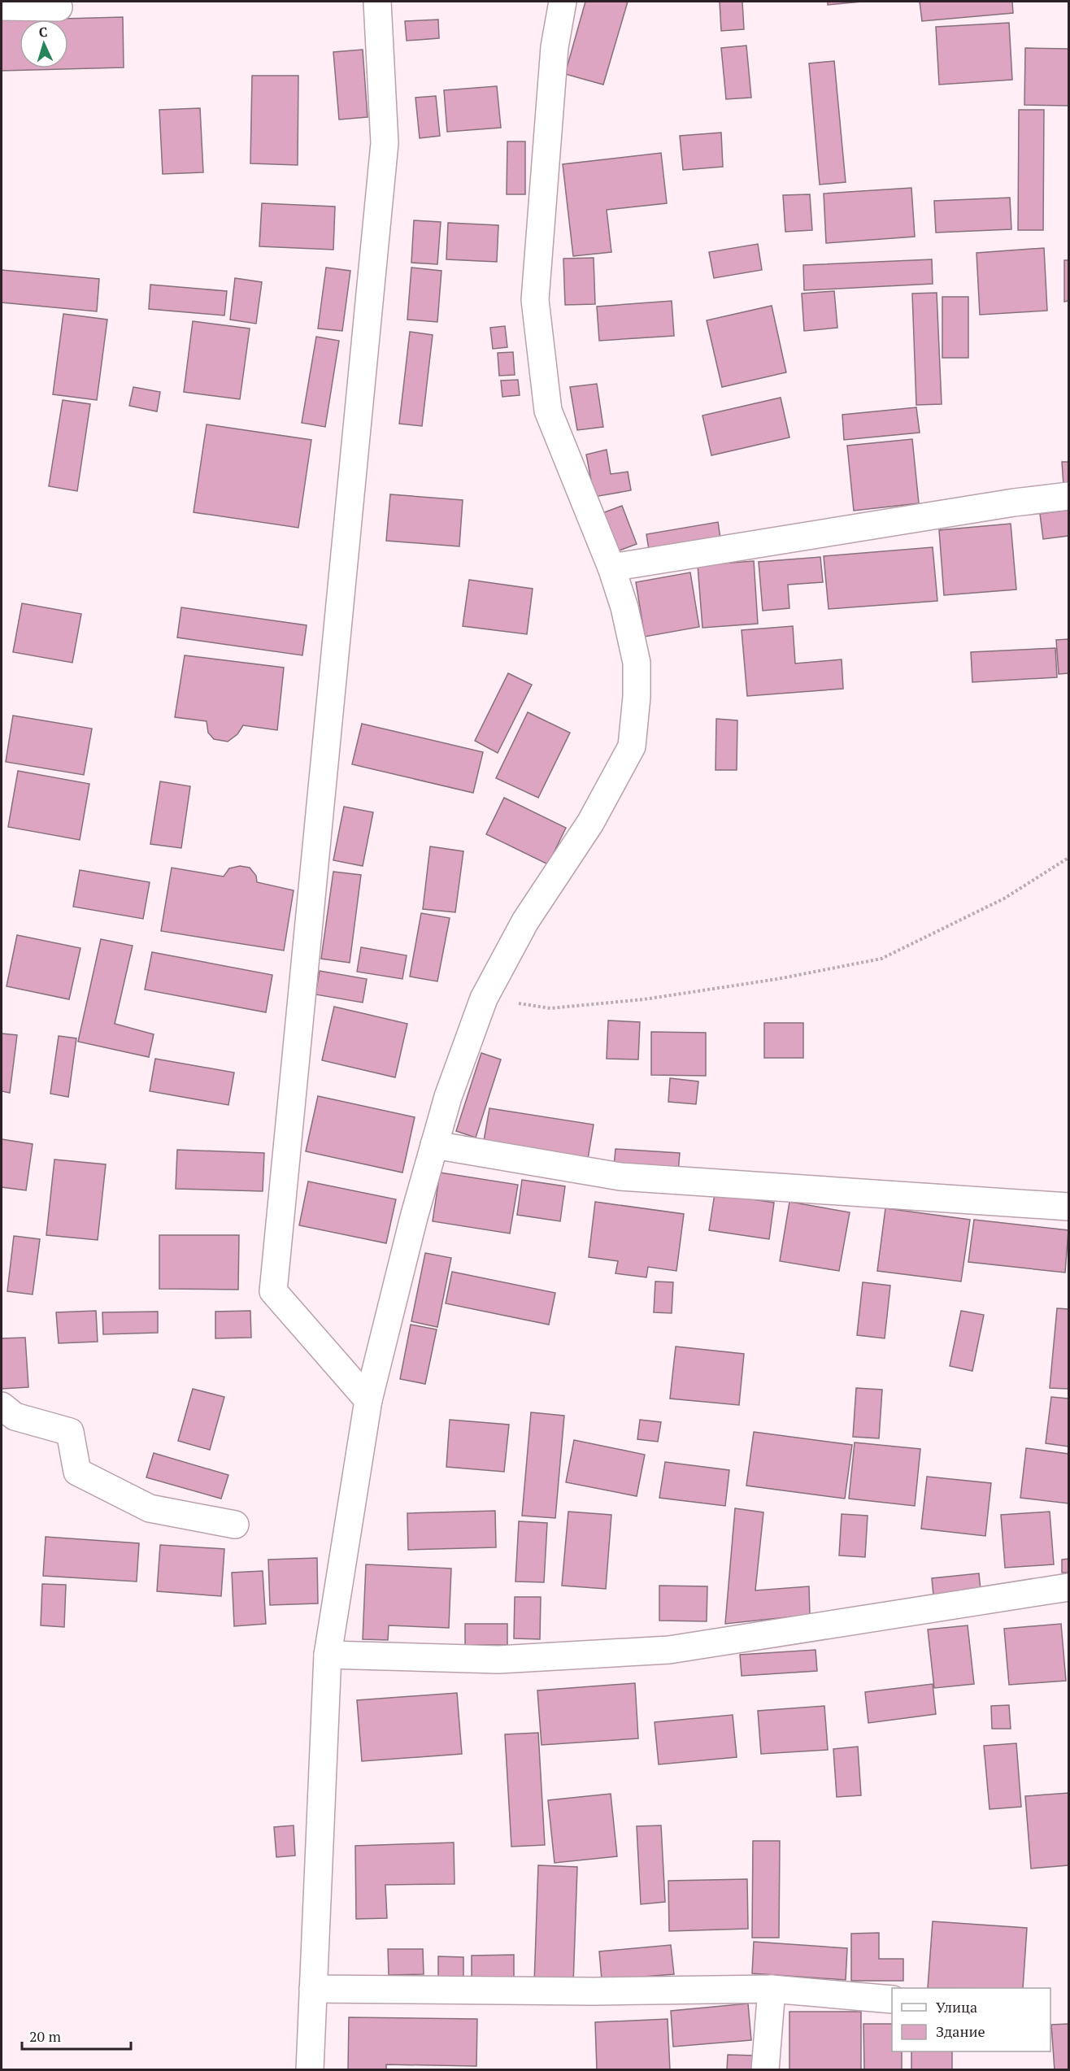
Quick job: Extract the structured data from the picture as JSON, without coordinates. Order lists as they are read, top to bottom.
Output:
{
  "legend": ["Улица", "Здание"],
  "scale_bar": "20 m",
  "north": "top"
}
